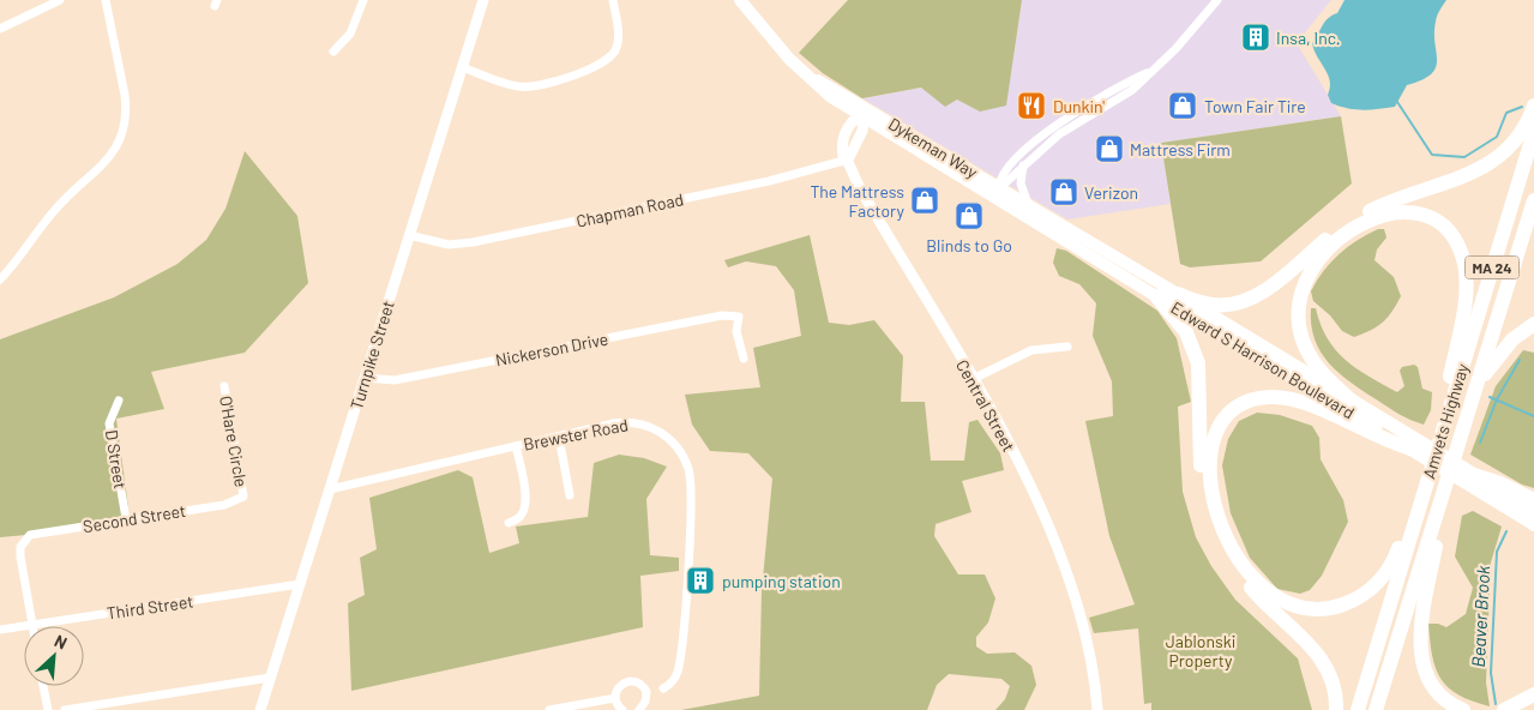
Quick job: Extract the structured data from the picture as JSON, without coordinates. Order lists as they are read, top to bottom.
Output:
{
  "streets": {
    "highway": ["MA 24", "Amvets Highway"],
    "main road": ["Dykeman Way", "Edward S Harrison Boulevard"],
    "street": [
      "Chapman Road",
      "Nickerson Drive",
      "Turnpike Street",
      "Central Street",
      "Brewster Road",
      "O'Hare Circle",
      "D Street",
      "Second Street",
      "Third Street"
    ]
  },
  "crossings": [
    ["Dykeman Way", "Edward S Harrison Boulevard"],
    ["Chapman Road", "Turnpike Street"],
    ["Chapman Road", "Central Street"],
    ["Nickerson Drive", "Turnpike Street"],
    ["Turnpike Street", "Brewster Road"],
    ["Turnpike Street", "Third Street"],
    ["O'Hare Circle", "Second Street"],
    ["D Street", "Second Street"],
    ["Second Street", "Third Street"]
  ],
  "water": ["Beaver Brook"],
  "parks": ["Jablonski Property"],
  "places": {
    "building": ["Insa, Inc.", "pumping station"],
    "restaurant": ["Dunkin'"],
    "shop": [
      "Town Fair Tire",
      "Mattress Firm",
      "Verizon",
      "The Mattress Factory",
      "Blinds to Go"
    ]
  },
  "north": "top right"
}
